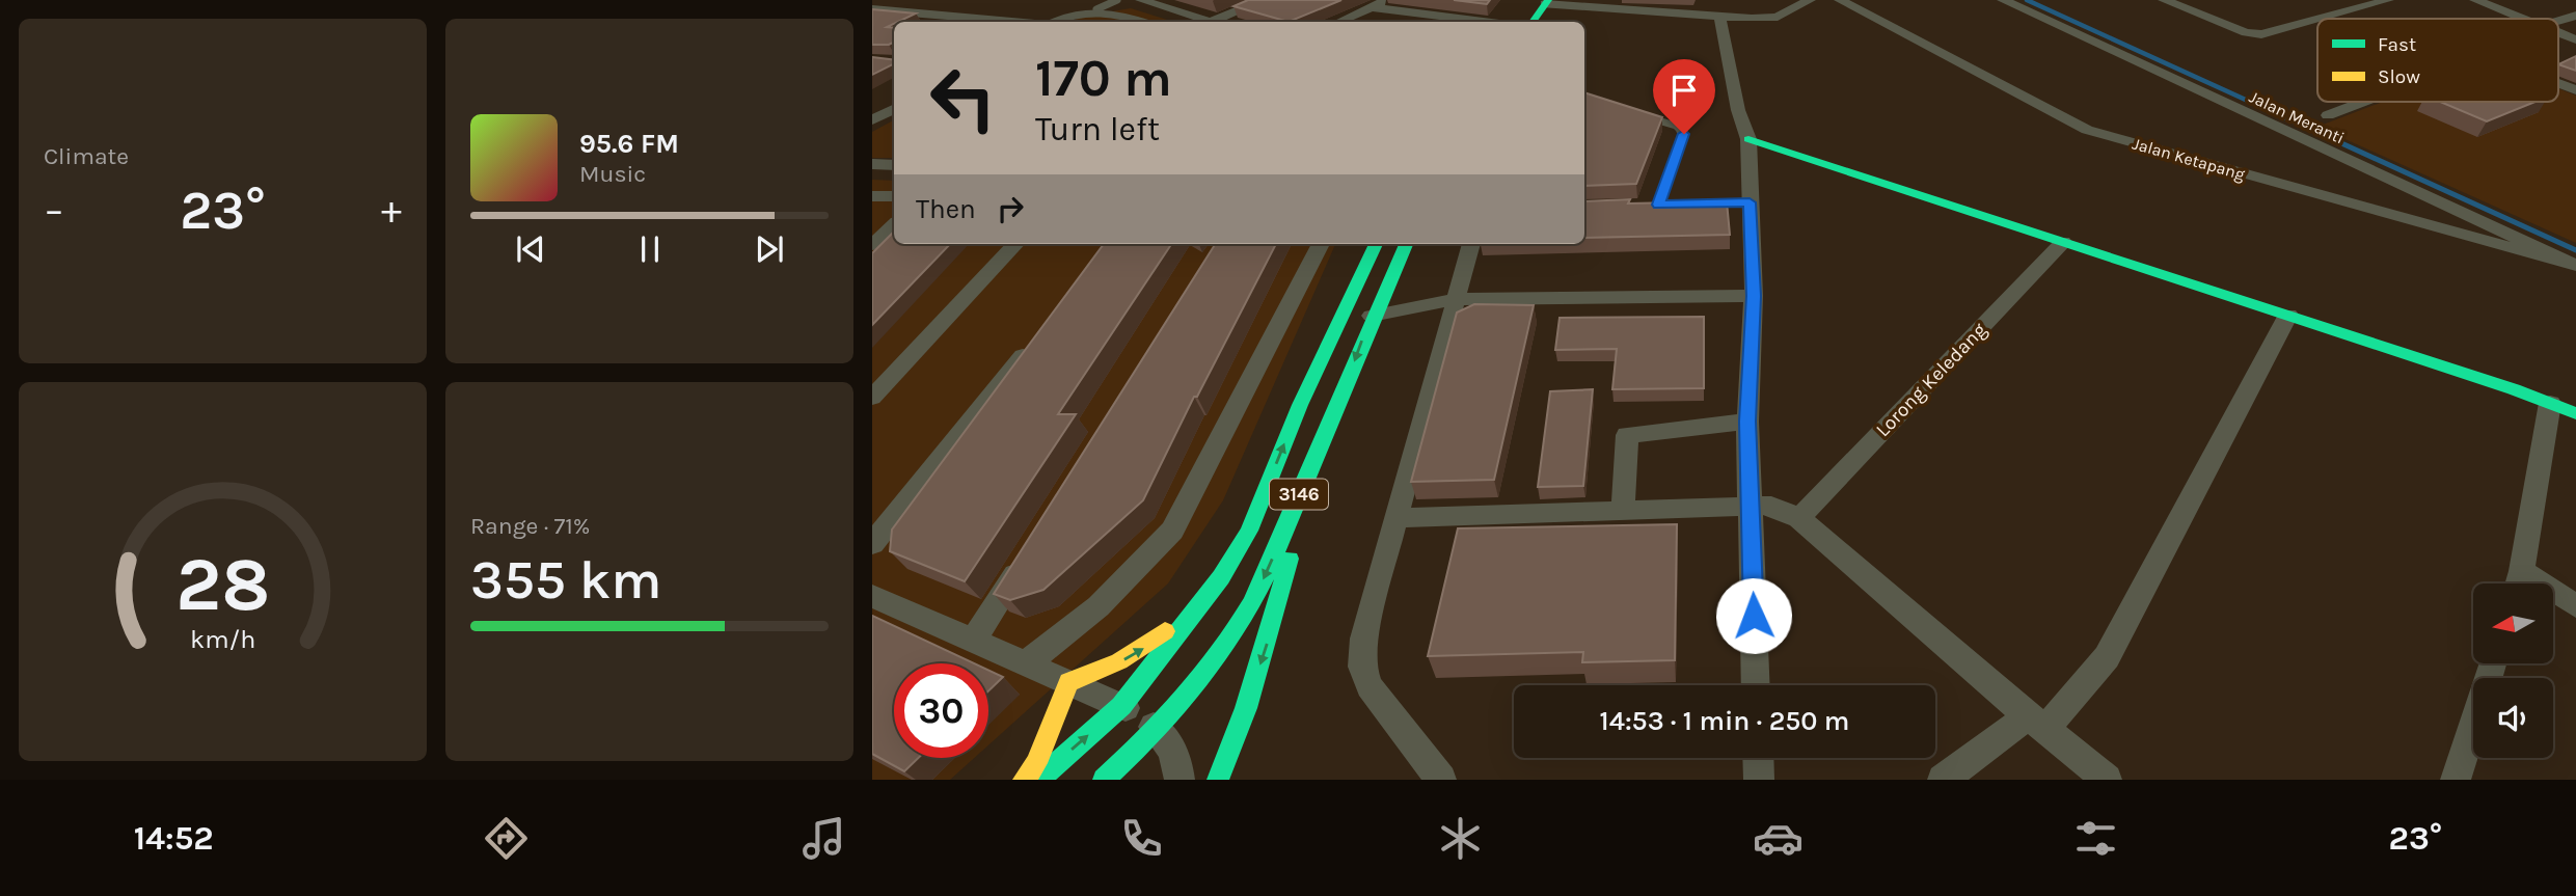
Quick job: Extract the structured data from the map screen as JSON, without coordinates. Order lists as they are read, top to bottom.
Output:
{
  "streets": {
    "main road": ["3146"],
    "street": ["Jalan Meranti", "Jalan Ketapang", "Lorong Keledang"]
  },
  "crossings": [
    ["Jalan Meranti", "Jalan Ketapang"]
  ],
  "legend": ["Fast", "Slow"],
  "north": "left",
  "page": {
    "tile": [
      "Climate",
      ["Range · 71%", "355 km"]
    ],
    "turn": ["170 m", "Turn left"],
    "song": ["95.6 FM", "Music"],
    "then": "Then",
    "heat": ["−", "23°", "+"],
    "limit": "30",
    "trip": "14:53 · 1 min · 250 m",
    "tabs": ["14:52", "23°"],
    "gauge": ["28", "km/h"]
  }
}
